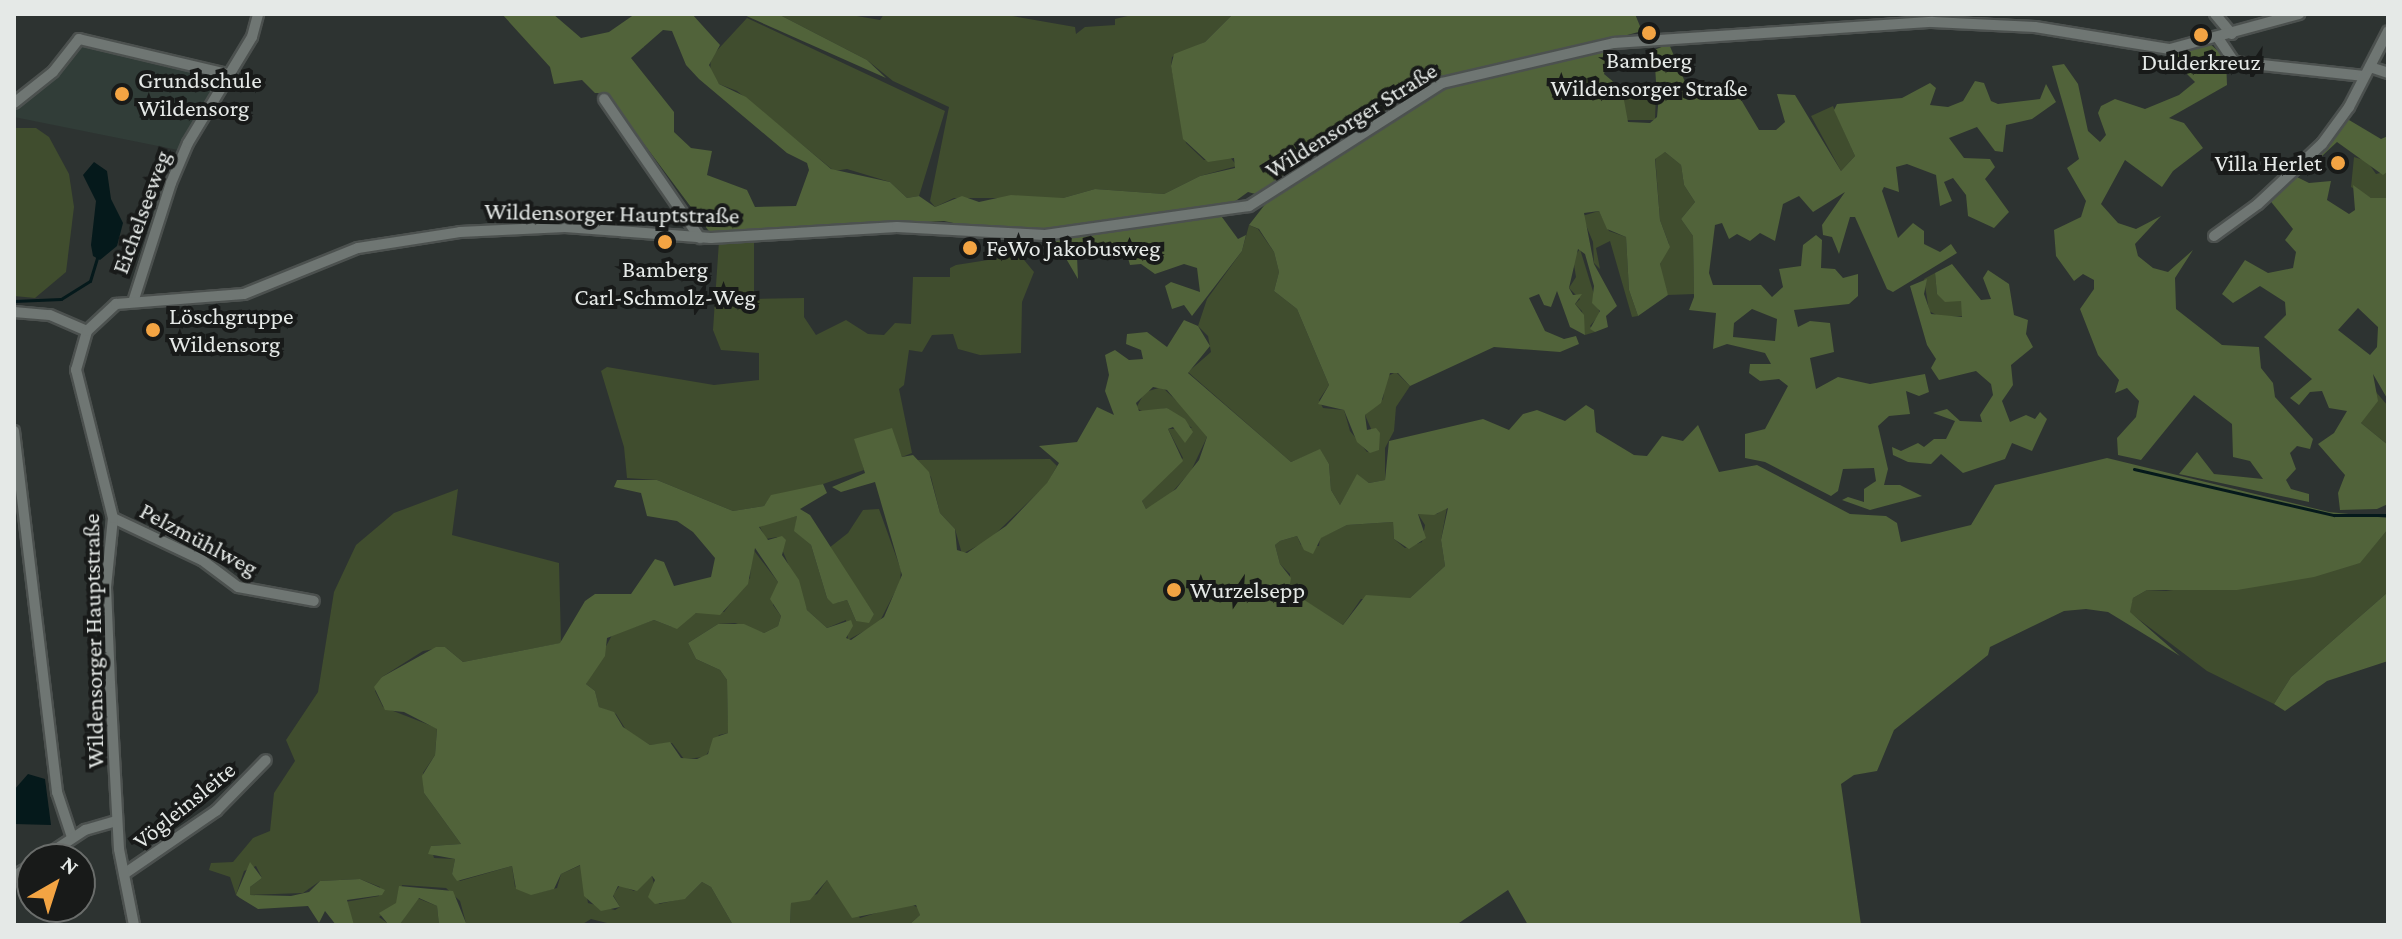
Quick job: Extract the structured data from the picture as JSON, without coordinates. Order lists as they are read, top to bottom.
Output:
{
  "streets": {
    "street": [
      "Wildensorger Straße",
      "Eichelseeweg",
      "Wildensorger Hauptstraße",
      "Pelzmühlweg",
      "Vögleinsleite"
    ]
  },
  "crossings": [
    ["Wildensorger Straße", "Wildensorger Hauptstraße"],
    ["Eichelseeweg", "Wildensorger Hauptstraße"],
    ["Wildensorger Hauptstraße", "Pelzmühlweg"],
    ["Wildensorger Hauptstraße", "Vögleinsleite"]
  ],
  "places": [
    "Bamberg Wildensorger Straße",
    "Dulderkreuz",
    "Grundschule Wildensorg",
    "Villa Herlet",
    "Bamberg Carl-Schmolz-Weg",
    "FeWo Jakobusweg",
    "Löschgruppe Wildensorg",
    "Wurzelsepp"
  ],
  "north": "top right"
}
